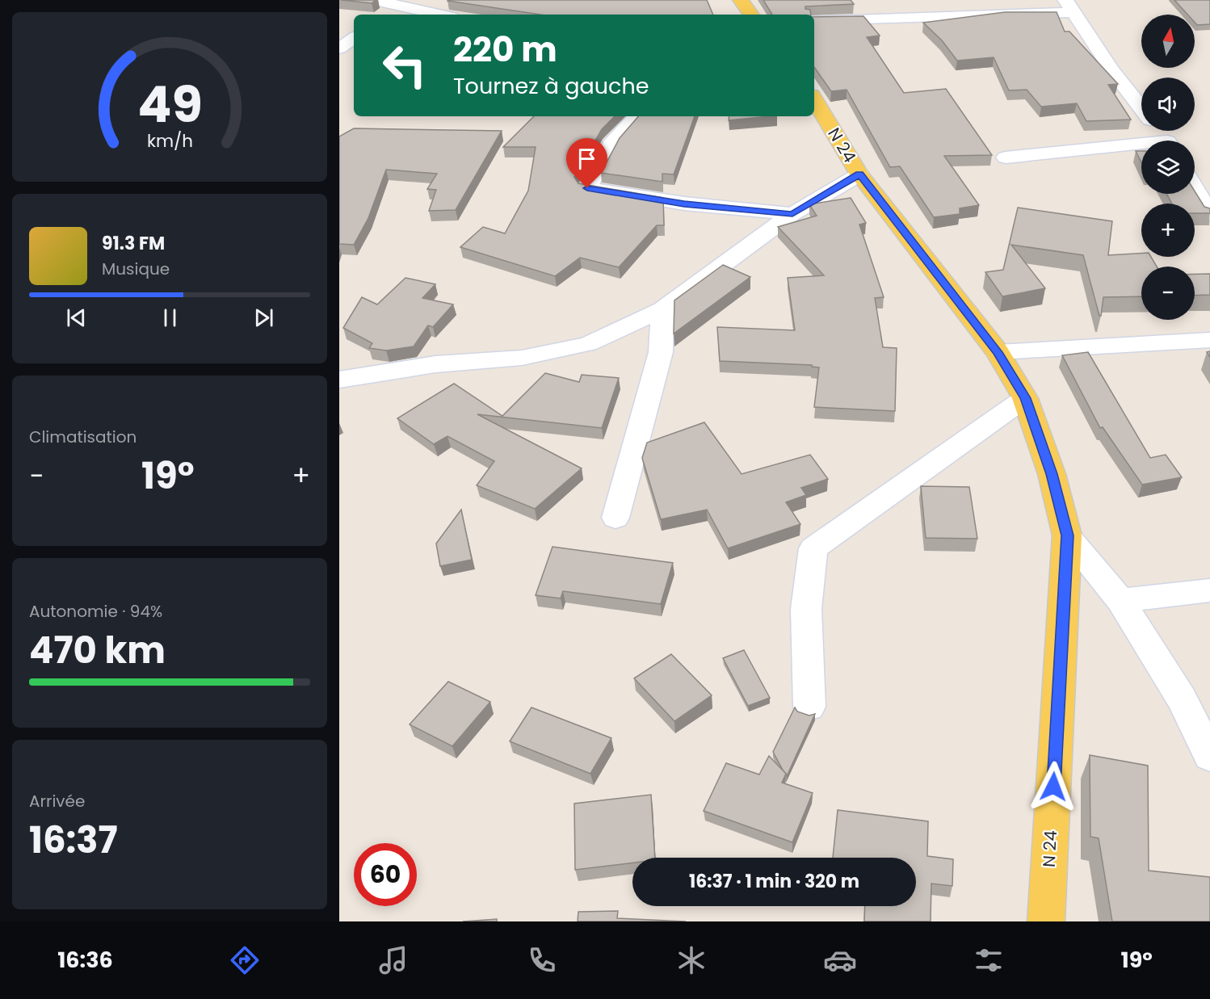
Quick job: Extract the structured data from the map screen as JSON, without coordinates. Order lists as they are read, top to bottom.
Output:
{
  "streets": {
    "main road": ["N 24"]
  },
  "north": "top",
  "page": {
    "map_buttons": ["+", "−"],
    "turn": ["220 m", "Tournez à gauche"],
    "song": ["91.3 FM", "Musique"],
    "tile": [
      "Climatisation",
      ["Autonomie · 94%", "470 km"],
      ["Arrivée", "16:37"]
    ],
    "heat": ["−", "19°", "+"],
    "limit": "60",
    "trip": "16:37 · 1 min · 320 m",
    "tabs": ["16:36", "19°"],
    "gauge": ["49", "km/h"]
  }
}
